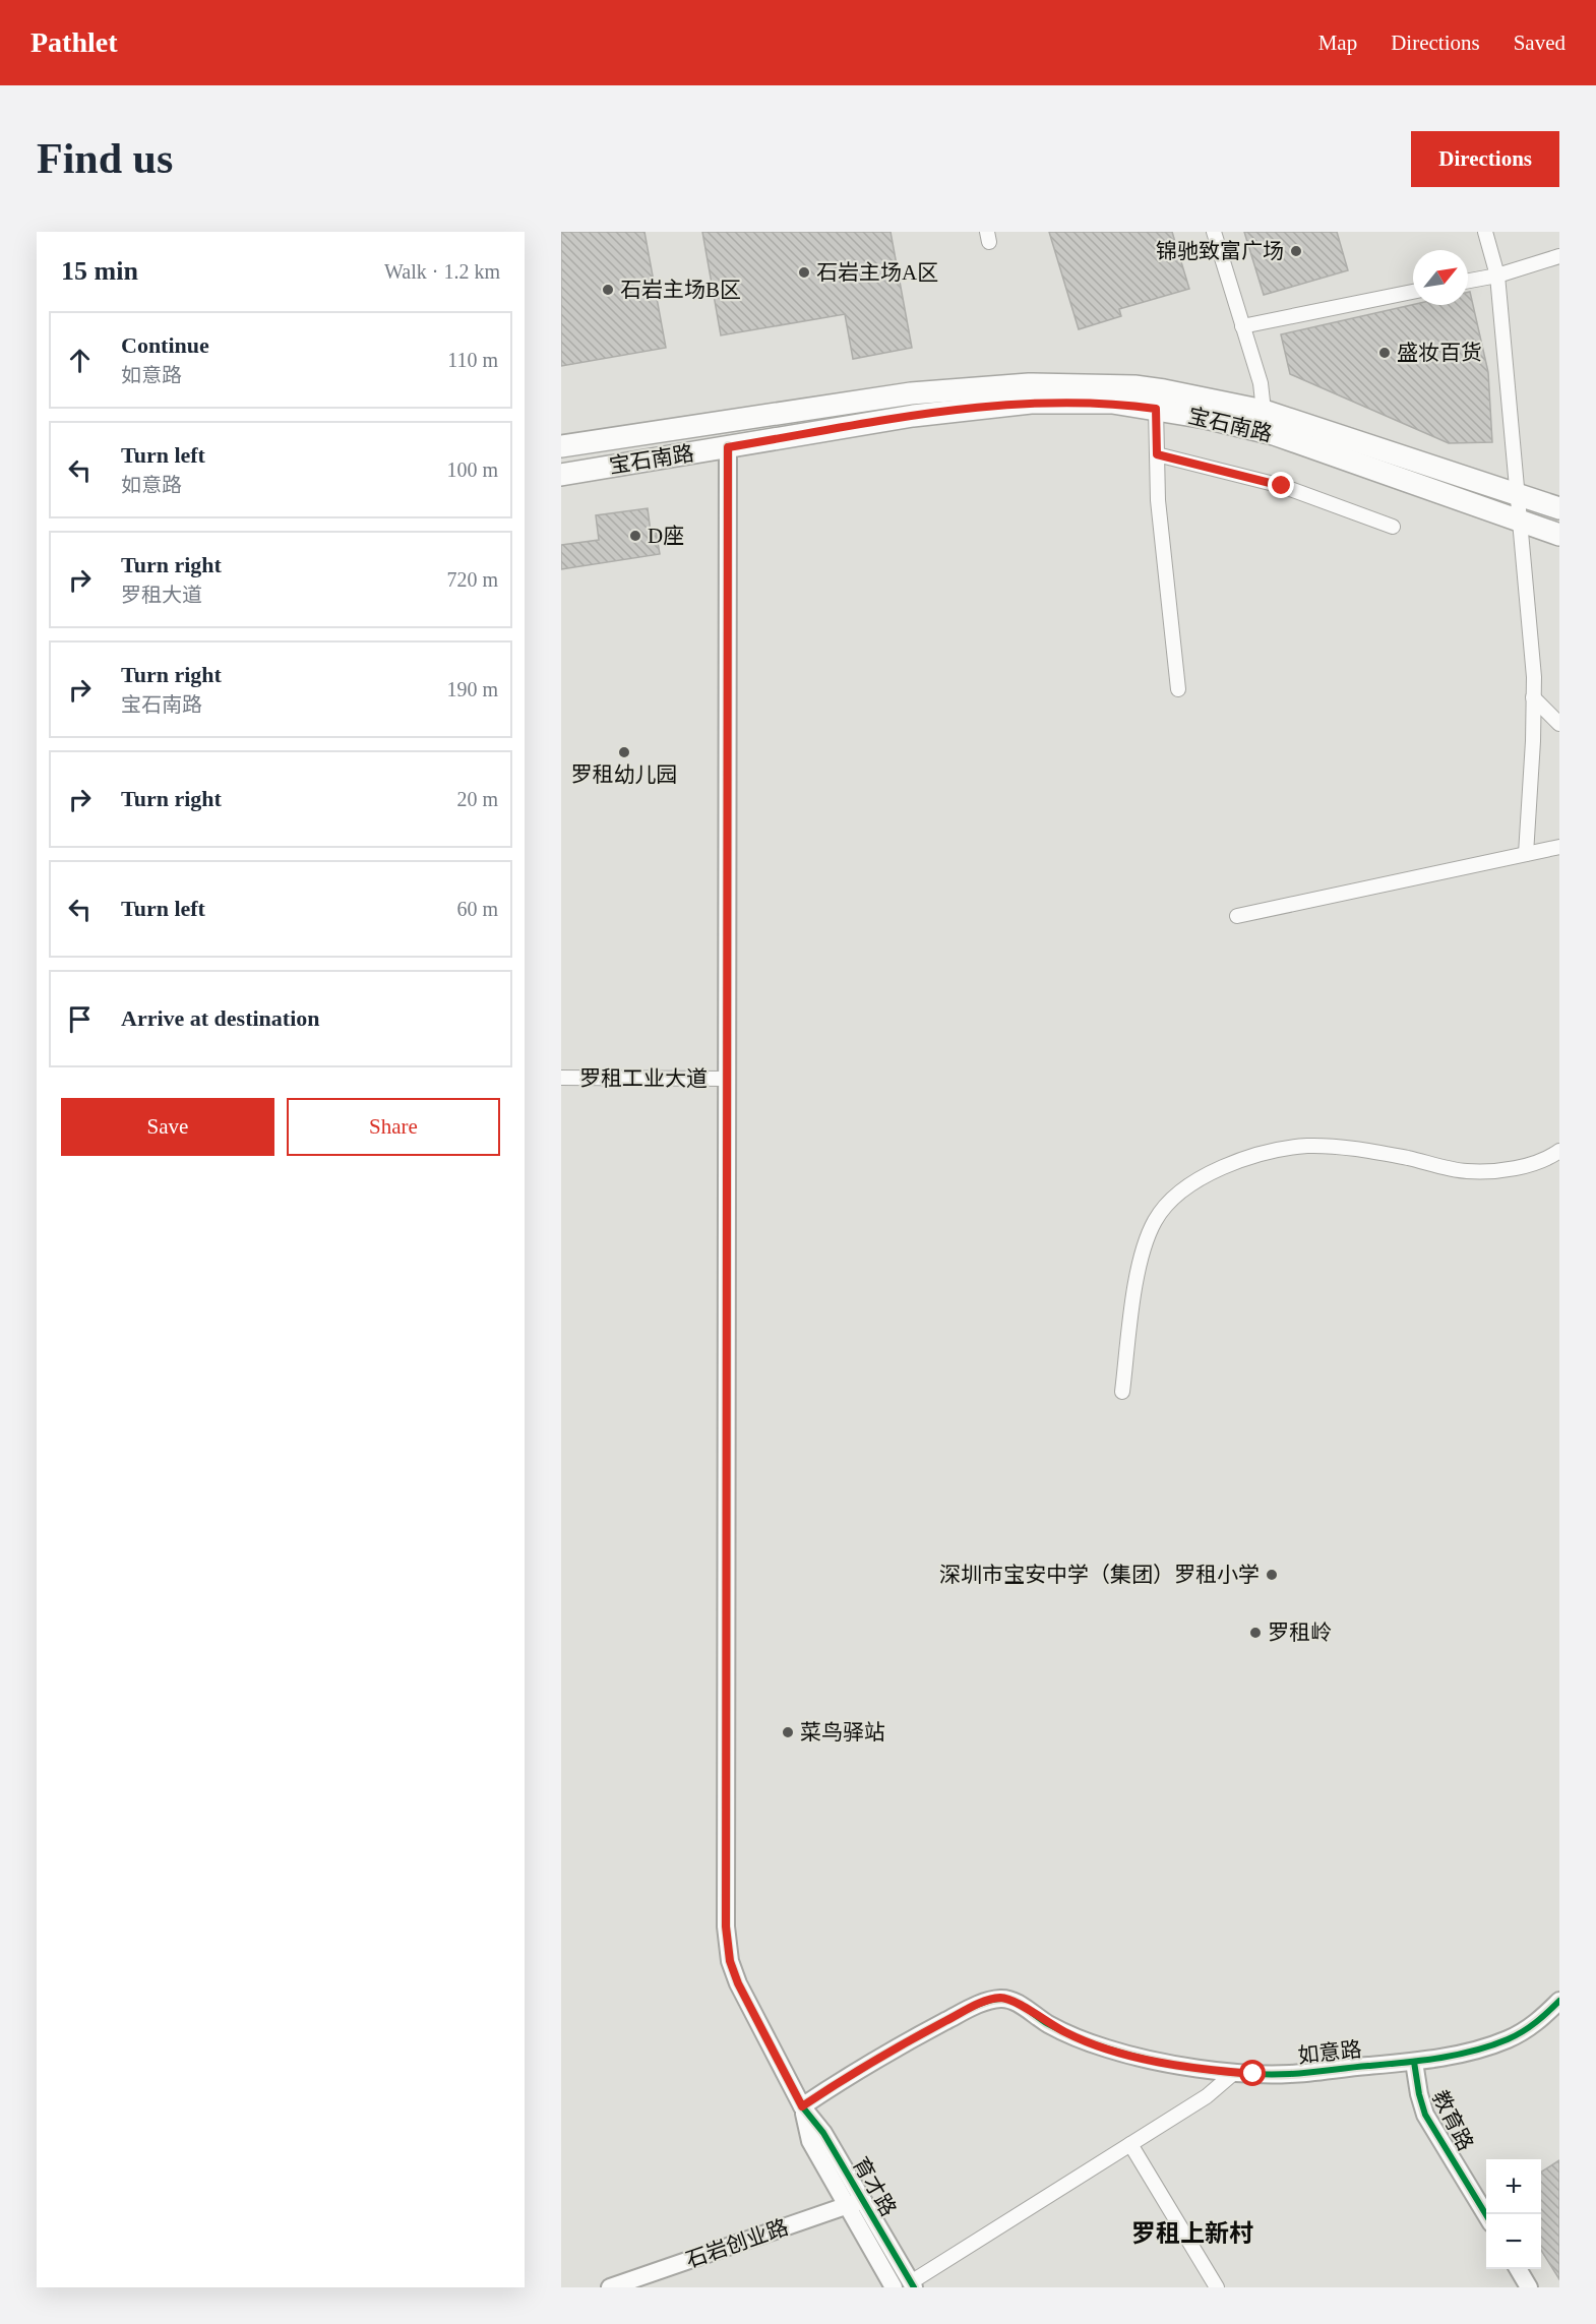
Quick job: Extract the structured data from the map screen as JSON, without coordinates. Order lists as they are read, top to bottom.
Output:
{
  "streets": {
    "main road": ["宝石南路"],
    "street": [
      "罗租工业大道",
      "如意路",
      "教育路",
      "育才路",
      "石岩创业路"
    ]
  },
  "crossings": [
    ["宝石南路", "育才路"],
    ["罗租工业大道", "育才路"],
    ["如意路", "教育路"],
    ["如意路", "育才路"],
    ["育才路", "石岩创业路"]
  ],
  "districts": ["罗租上新村"],
  "places": [
    "锦驰致富广场",
    "石岩主场A区",
    "石岩主场B区",
    "盛妆百货",
    "D座",
    "罗租幼儿园",
    "深圳市宝安中学（集团）罗租小学",
    "罗租岭",
    "菜鸟驿站"
  ],
  "north": "top right",
  "page": {
    "header": "Pathlet",
    "nav": ["Map", "Directions", "Saved"],
    "buttons": [
      "Directions",
      ["Save", "Share"]
    ],
    "title": "Find us",
    "heading": ["15 min", "Walk · 1.2 km"],
    "list": [
      ["Continue", "如意路", "110 m"],
      ["Turn left", "如意路", "100 m"],
      ["Turn right", "罗租大道", "720 m"],
      ["Turn right", "宝石南路", "190 m"],
      ["Turn right", "20 m"],
      ["Turn left", "60 m"],
      "Arrive at destination"
    ],
    "map_buttons": ["+", "−"]
  }
}
